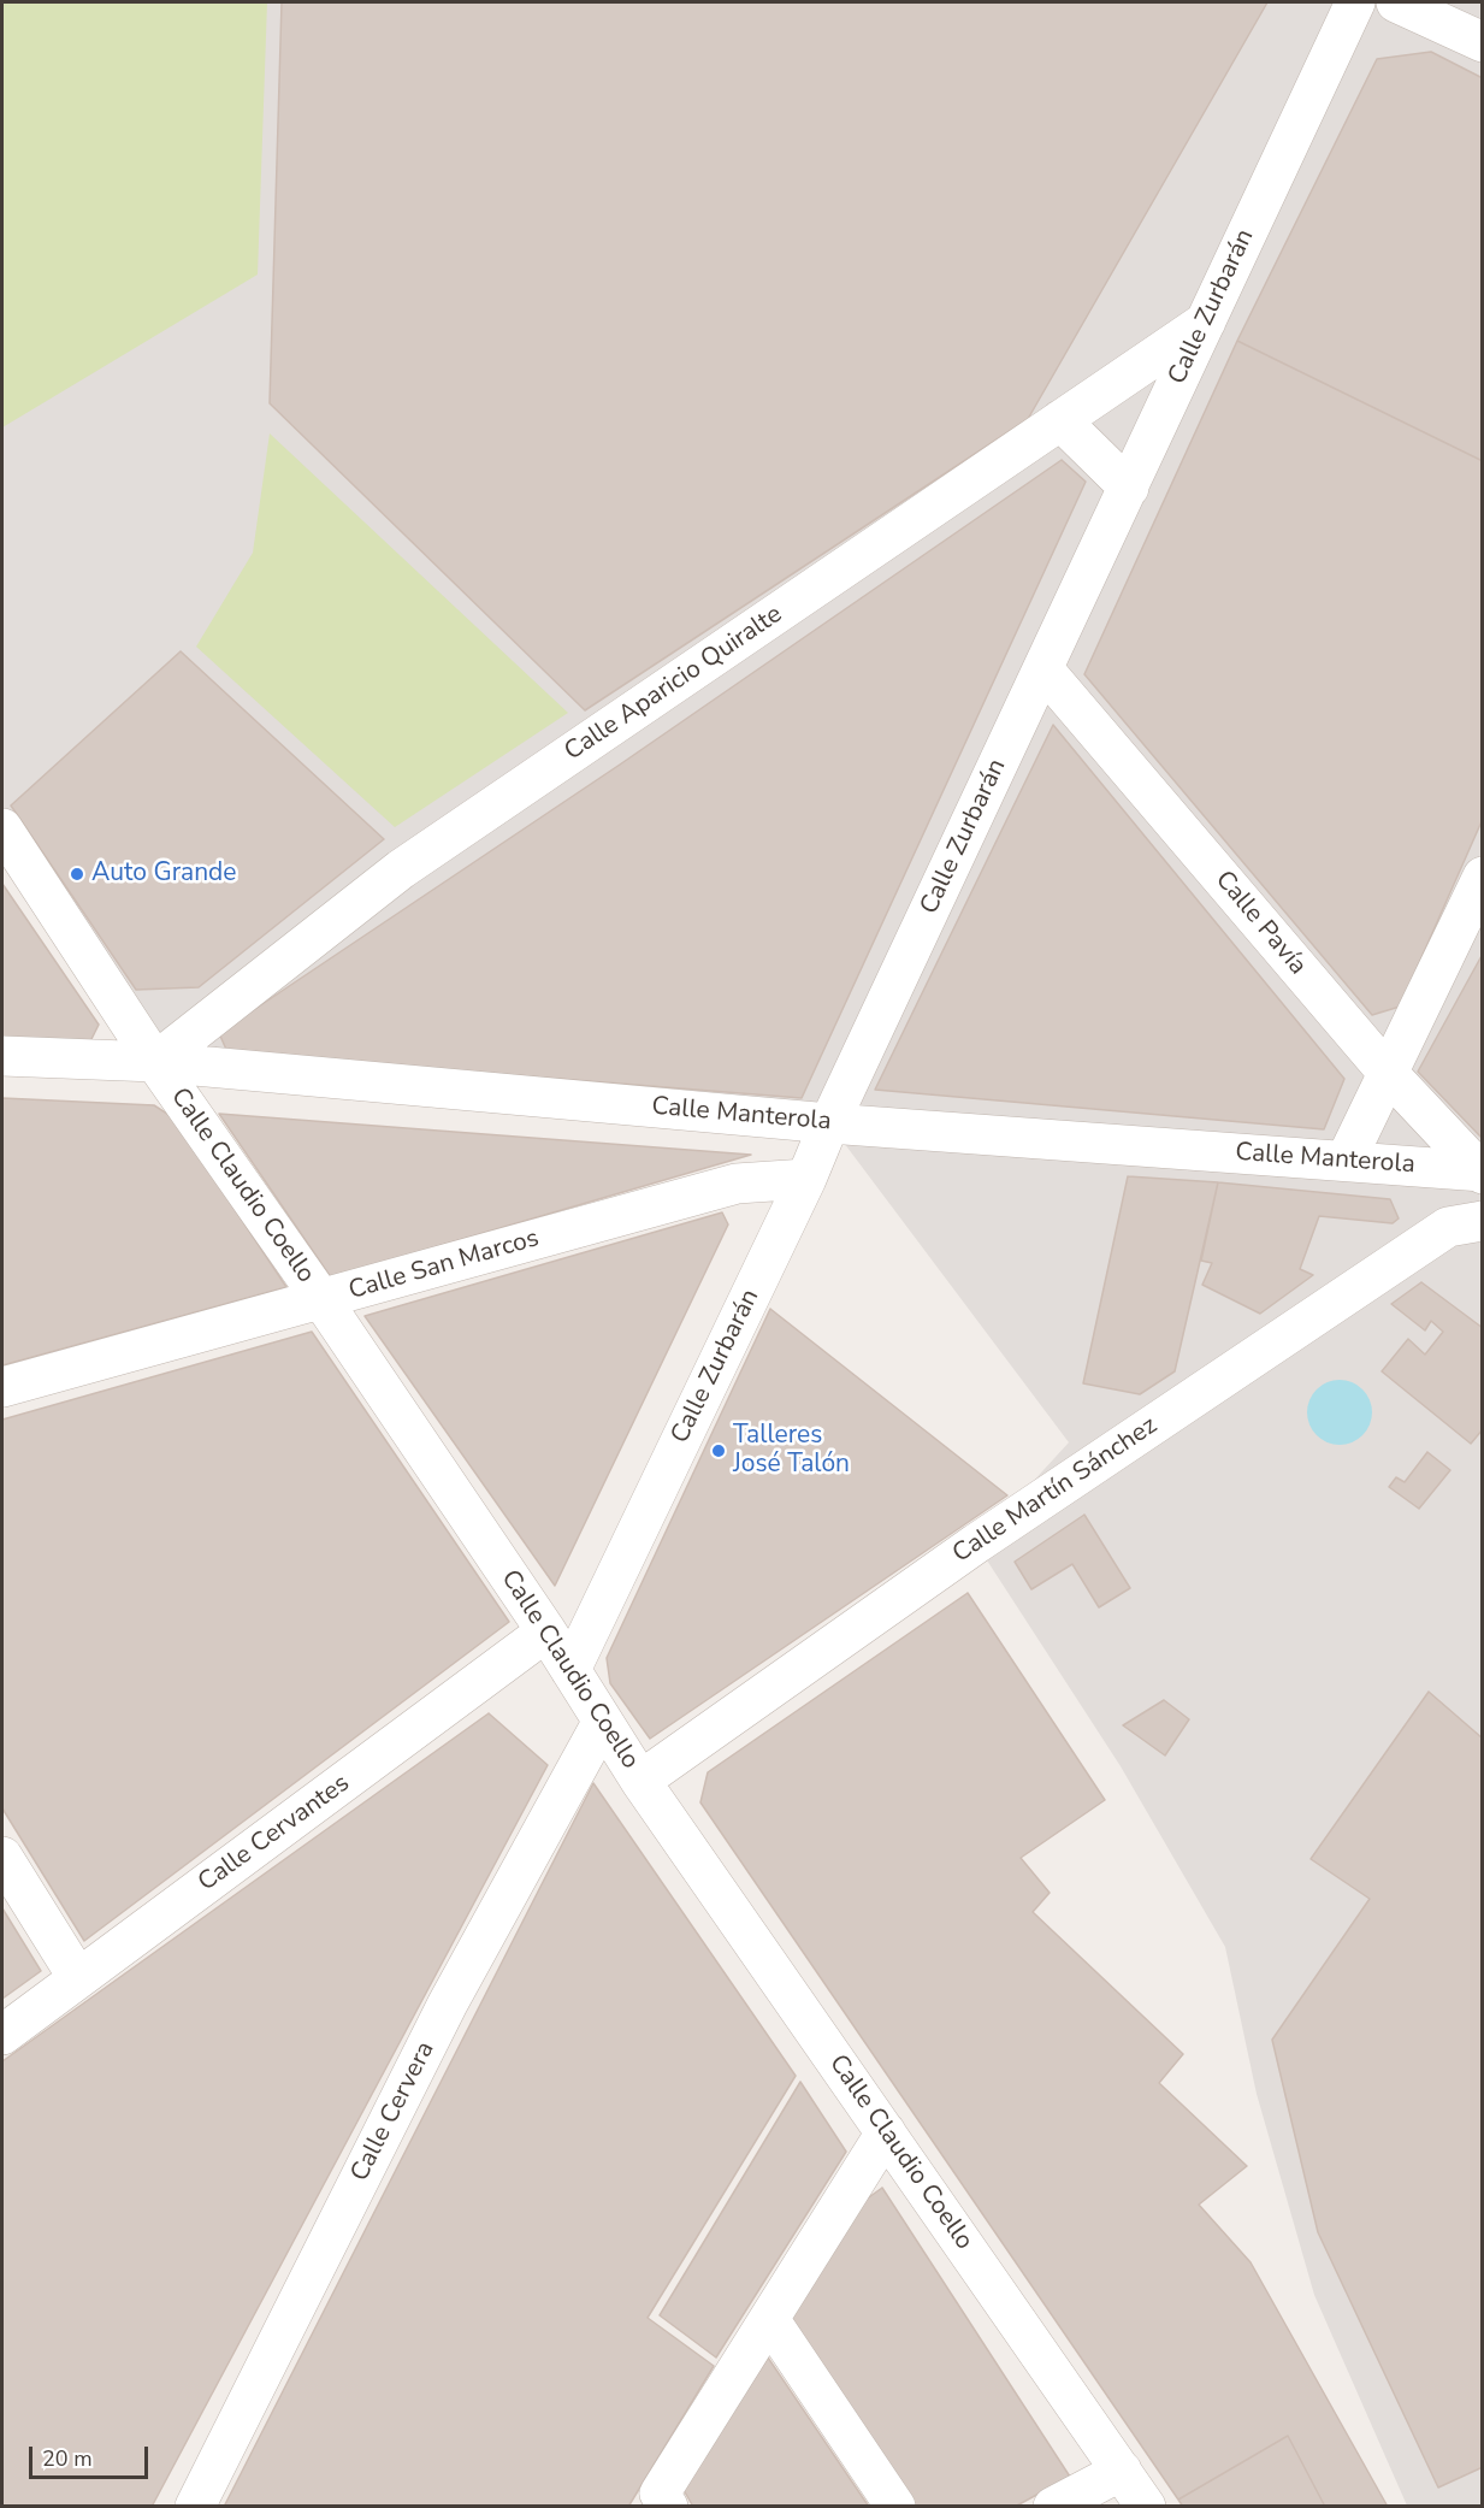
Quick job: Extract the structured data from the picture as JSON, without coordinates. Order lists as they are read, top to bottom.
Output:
{
  "streets": {
    "street": [
      "Calle Zurbarán",
      "Calle Aparicio Quiralte",
      "Calle Pavía",
      "Calle Manterola",
      "Calle Claudio Coello",
      "Calle San Marcos",
      "Calle Martín Sánchez",
      "Calle Cervantes",
      "Calle Cervera"
    ]
  },
  "crossings": [
    ["Calle Zurbarán", "Calle Aparicio Quiralte"],
    ["Calle Zurbarán", "Calle Pavía"],
    ["Calle Zurbarán", "Calle Manterola"],
    ["Calle Zurbarán", "Calle Claudio Coello"],
    ["Calle Zurbarán", "Calle San Marcos"],
    ["Calle Aparicio Quiralte", "Calle Manterola"],
    ["Calle Aparicio Quiralte", "Calle Claudio Coello"],
    ["Calle Pavía", "Calle Manterola"],
    ["Calle Manterola", "Calle Claudio Coello"],
    ["Calle Claudio Coello", "Calle San Marcos"],
    ["Calle Claudio Coello", "Calle Martín Sánchez"],
    ["Calle Claudio Coello", "Calle Cervantes"],
    ["Calle Claudio Coello", "Calle Cervera"]
  ],
  "places": ["Auto Grande", "Talleres José Talón"],
  "scale_bar": "20 m"
}
